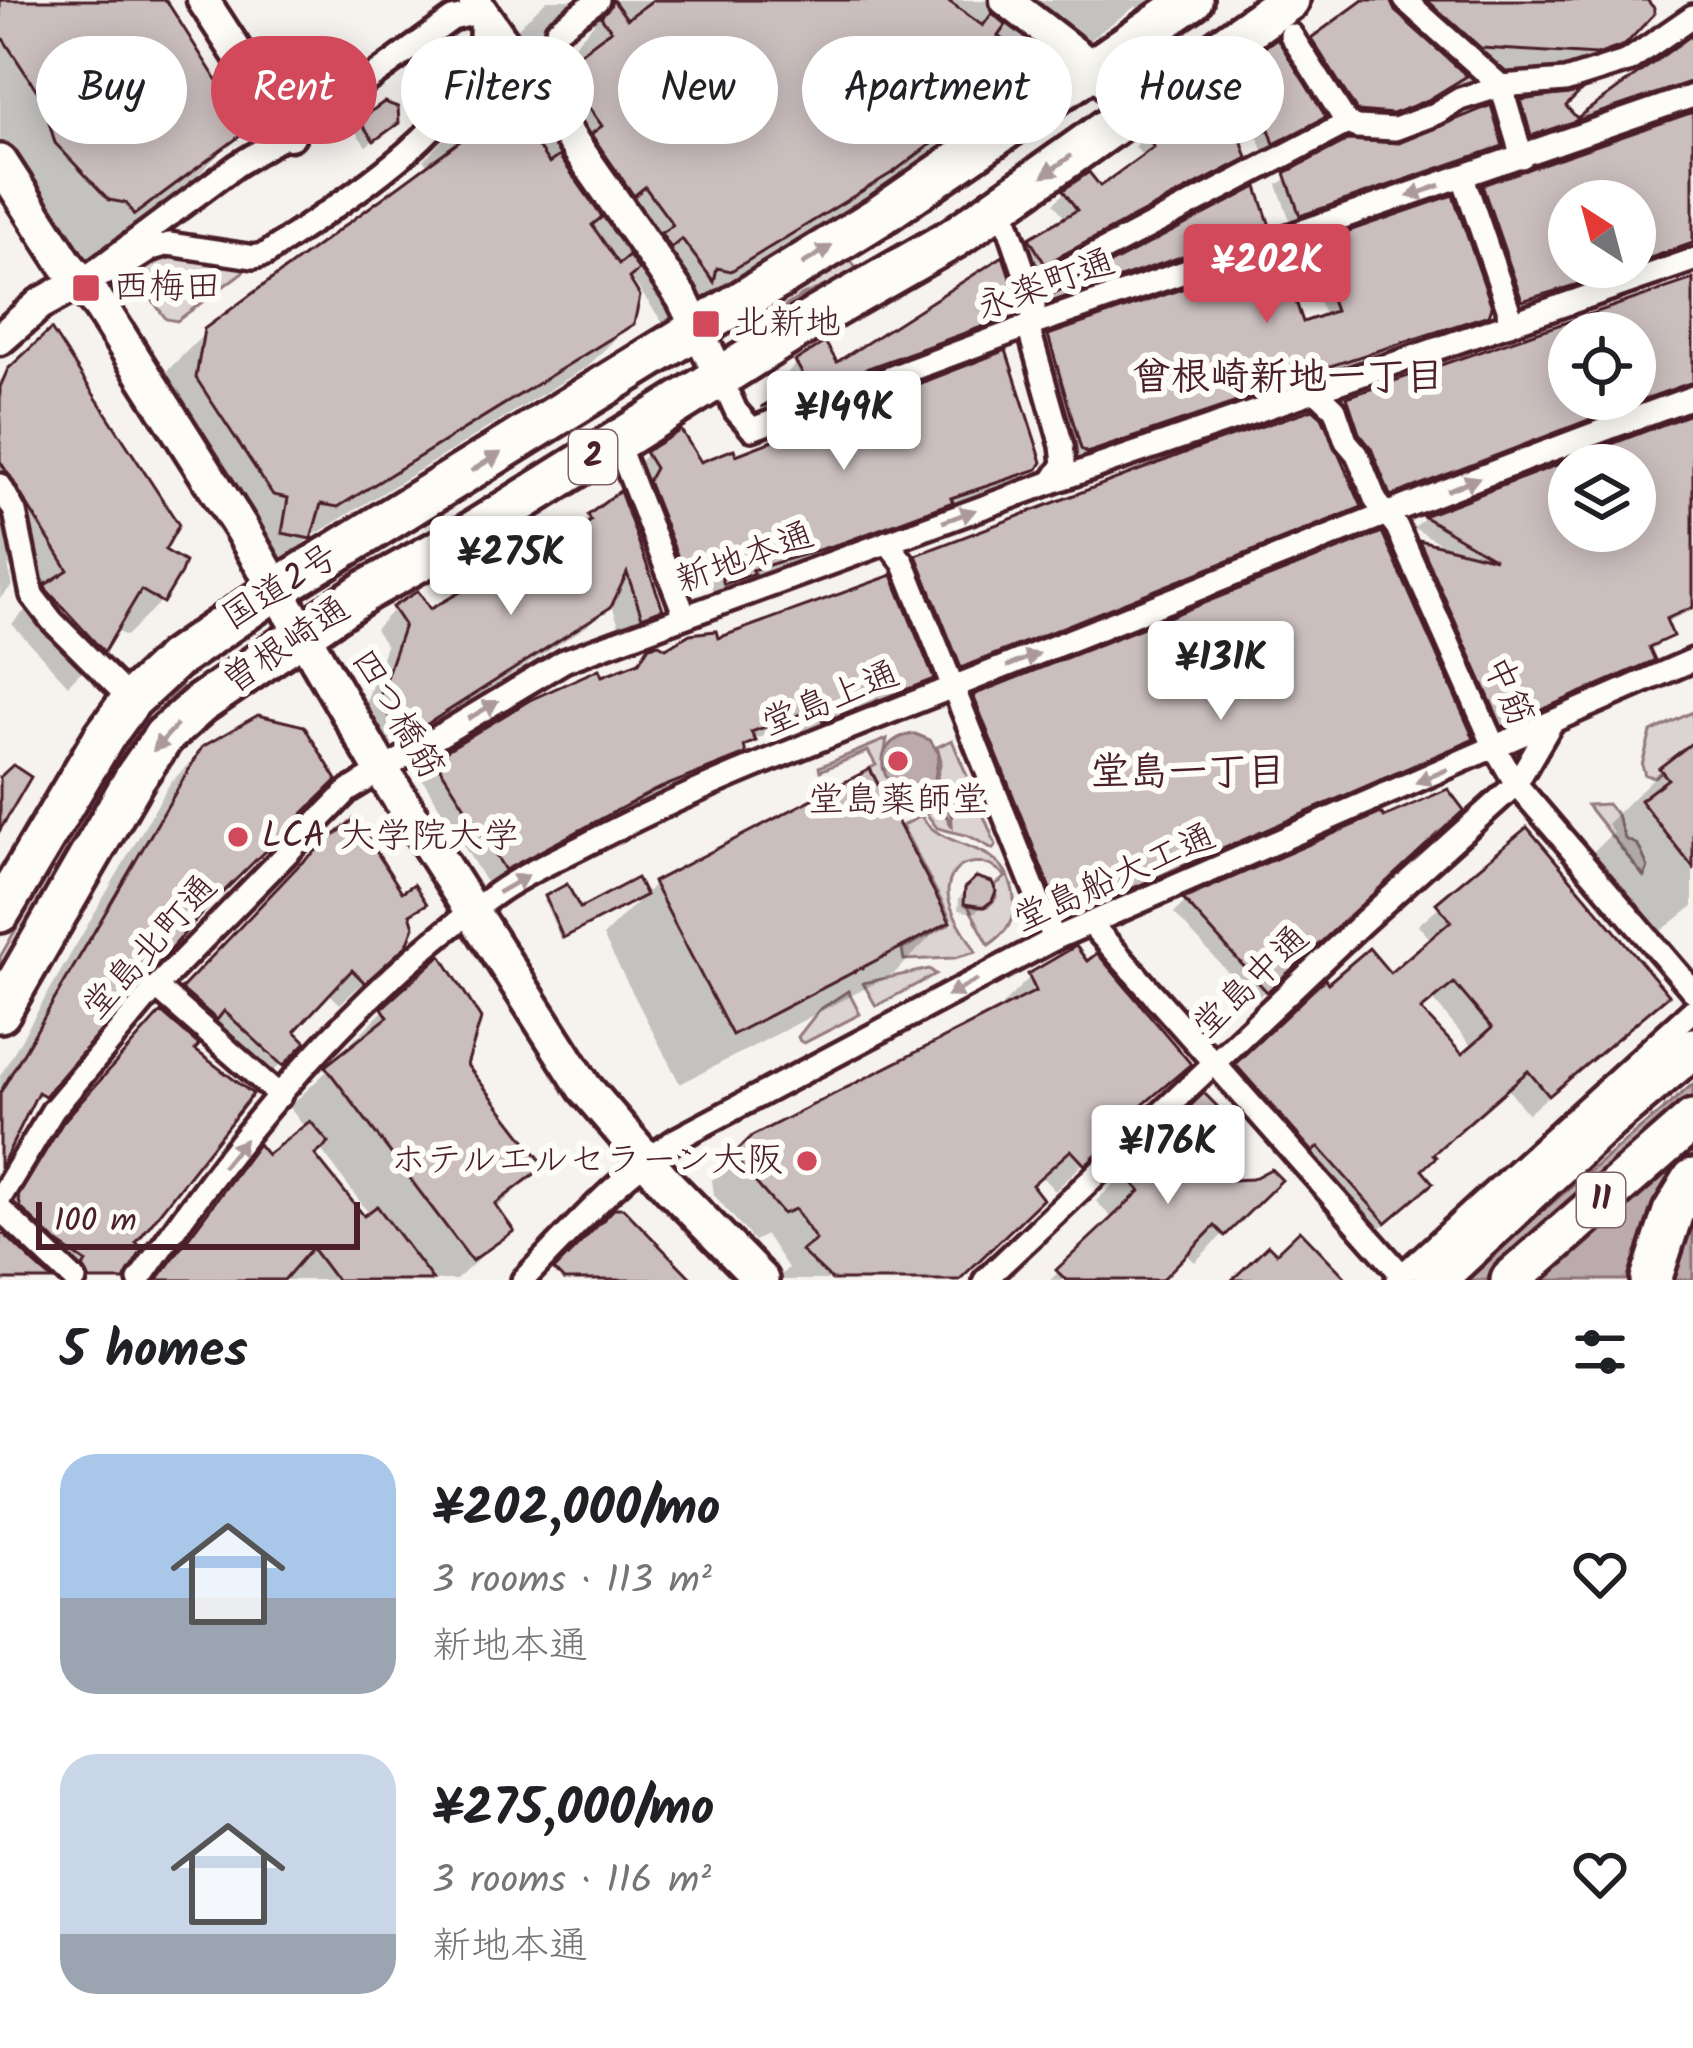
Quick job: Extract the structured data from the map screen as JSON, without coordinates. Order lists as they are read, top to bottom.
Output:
{
  "streets": {
    "highway": [
      "2",
      "国道2号",
      "曽根崎通",
      "11"
    ],
    "main road": ["四つ橋筋"],
    "street": [
      "永楽町通",
      "新地本通",
      "中筋",
      "堂島上通",
      "堂島船大工通",
      "堂島北町通",
      "堂島中通"
    ]
  },
  "crossings": [
    ["永楽町通", "曽根崎通"],
    ["新地本通", "中筋"],
    ["新地本通", "四つ橋筋"],
    ["新地本通", "堂島北町通"],
    ["国道2号", "四つ橋筋"],
    ["曽根崎通", "四つ橋筋"],
    ["中筋", "堂島上通"],
    ["中筋", "堂島船大工通"],
    ["中筋", "堂島中通"],
    ["堂島上通", "四つ橋筋"],
    ["四つ橋筋", "堂島船大工通"],
    ["四つ橋筋", "堂島北町通"],
    ["堂島船大工通", "堂島中通"]
  ],
  "one_way": [
    "新地本通",
    "国道2号",
    "曽根崎通",
    "堂島上通",
    "堂島船大工通"
  ],
  "districts": ["曾根崎新地一丁目", "堂島一丁目"],
  "places": {
    "transit": ["西梅田", "北新地"],
    "other": ["堂島薬師堂", "LCA 大学院大学", "ホテルエルセラーン大阪"]
  },
  "scale_bar": "100 m",
  "north": "top left",
  "page": {
    "chip": [
      "Buy",
      "Rent",
      "Filters",
      "New",
      "Apartment",
      "House"
    ],
    "price": [
      "¥202K",
      "¥149K",
      "¥275K",
      "¥131K",
      "¥176K"
    ],
    "scale": "100 m",
    "heading": "5 homes",
    "list": [
      {
        "name": "¥202,000/mo",
        "note": "3 rooms · 113 m² · 新地本通"
      },
      {
        "name": "¥275,000/mo",
        "note": "3 rooms · 116 m² · 新地本通"
      }
    ]
  }
}
